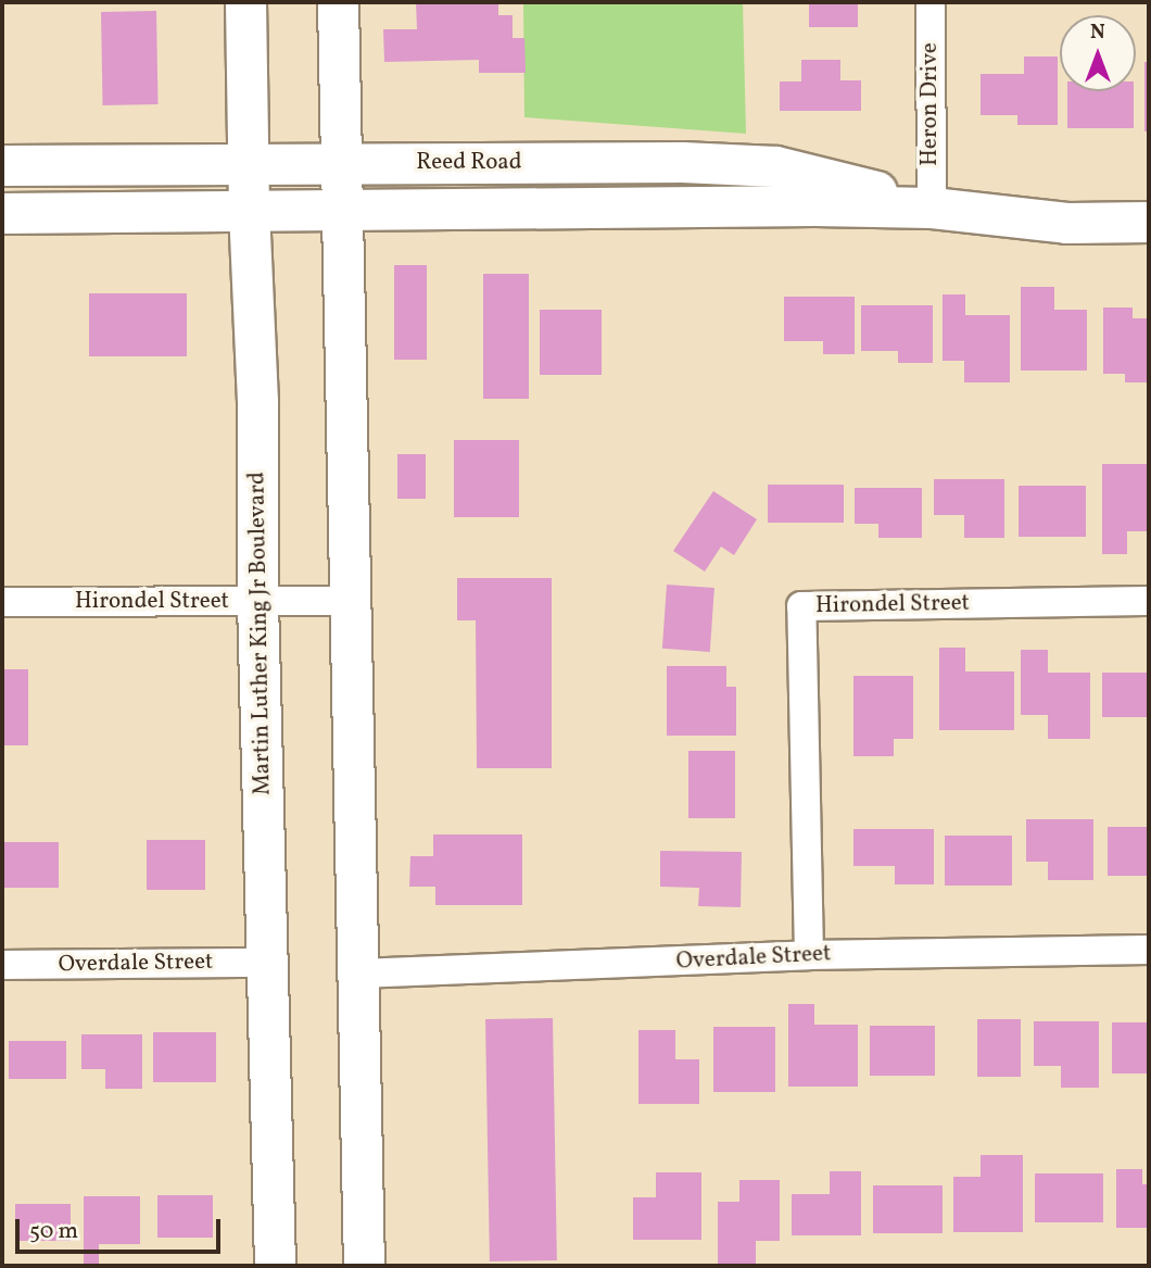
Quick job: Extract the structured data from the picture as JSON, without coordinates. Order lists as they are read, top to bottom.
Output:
{
  "streets": {
    "main road": ["Reed Road", "Martin Luther King Jr Boulevard"],
    "street": ["Heron Drive", "Hirondel Street", "Overdale Street"]
  },
  "crossings": [
    ["Heron Drive", "Reed Road"],
    ["Reed Road", "Martin Luther King Jr Boulevard"],
    ["Hirondel Street", "Martin Luther King Jr Boulevard"],
    ["Hirondel Street", "Overdale Street"],
    ["Martin Luther King Jr Boulevard", "Overdale Street"]
  ],
  "scale_bar": "50 m",
  "north": "top"
}
